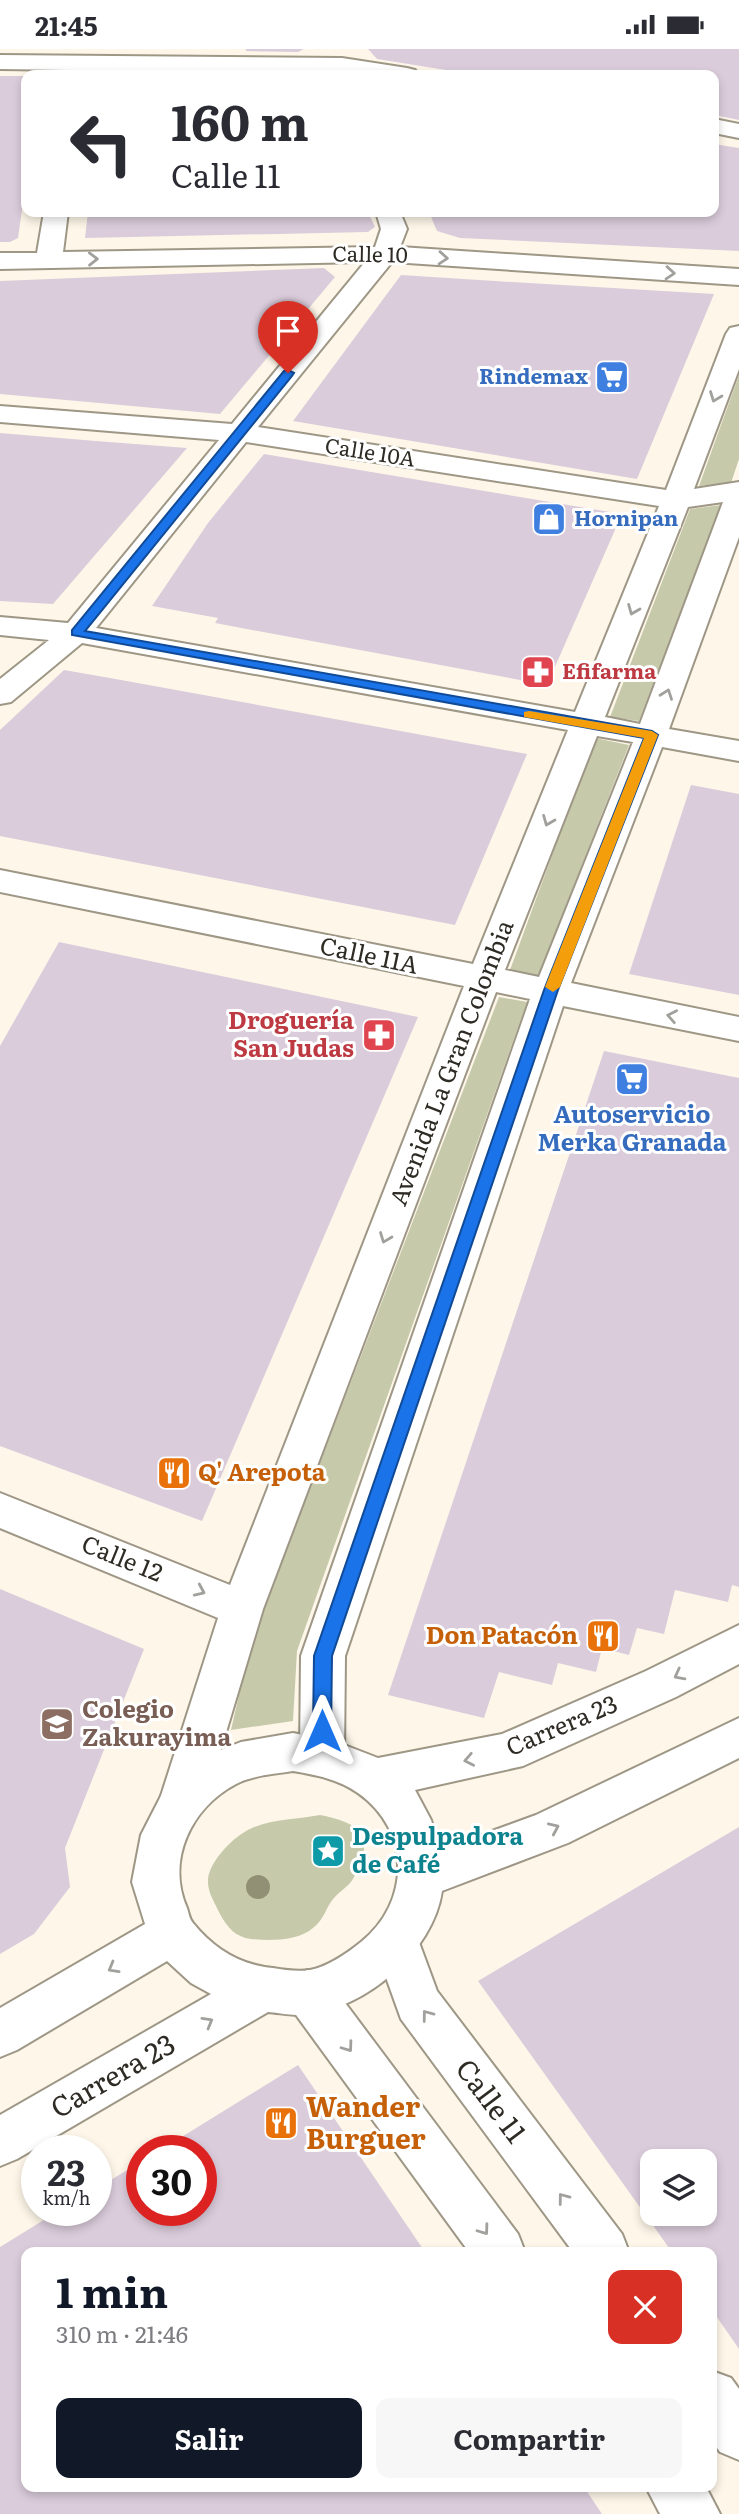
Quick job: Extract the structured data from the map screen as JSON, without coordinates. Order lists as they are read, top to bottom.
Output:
{
  "streets": {
    "street": [
      "Calle 10",
      "Calle 10A",
      "Calle 11A",
      "Avenida La Gran Colombia",
      "Calle 12",
      "Carrera 23",
      "Calle 11"
    ]
  },
  "crossings": [
    ["Calle 10A", "Avenida La Gran Colombia"],
    ["Calle 11A", "Avenida La Gran Colombia"],
    ["Avenida La Gran Colombia", "Calle 12"],
    ["Avenida La Gran Colombia", "Carrera 23"],
    ["Carrera 23", "Calle 11"]
  ],
  "one_way": ["Calle 12"],
  "places": {
    "supermarket": ["Rindemax", "Autoservicio Merka Granada"],
    "shop": ["Hornipan"],
    "pharmacy": ["Efifarma", "Droguería San Judas"],
    "restaurant": ["Q' Arepota", "Don Patacón", "Wander Burguer"],
    "school or university": ["Colegio Zakurayima"],
    "place": ["Despulpadora de Café"]
  },
  "page": {
    "status": "21:45",
    "turn": ["160 m", "Calle 11"],
    "speed": "23 km/h",
    "limit": "30",
    "heading": ["1 min", "310 m · 21:46"],
    "buttons": ["Salir", "Compartir"]
  }
}
